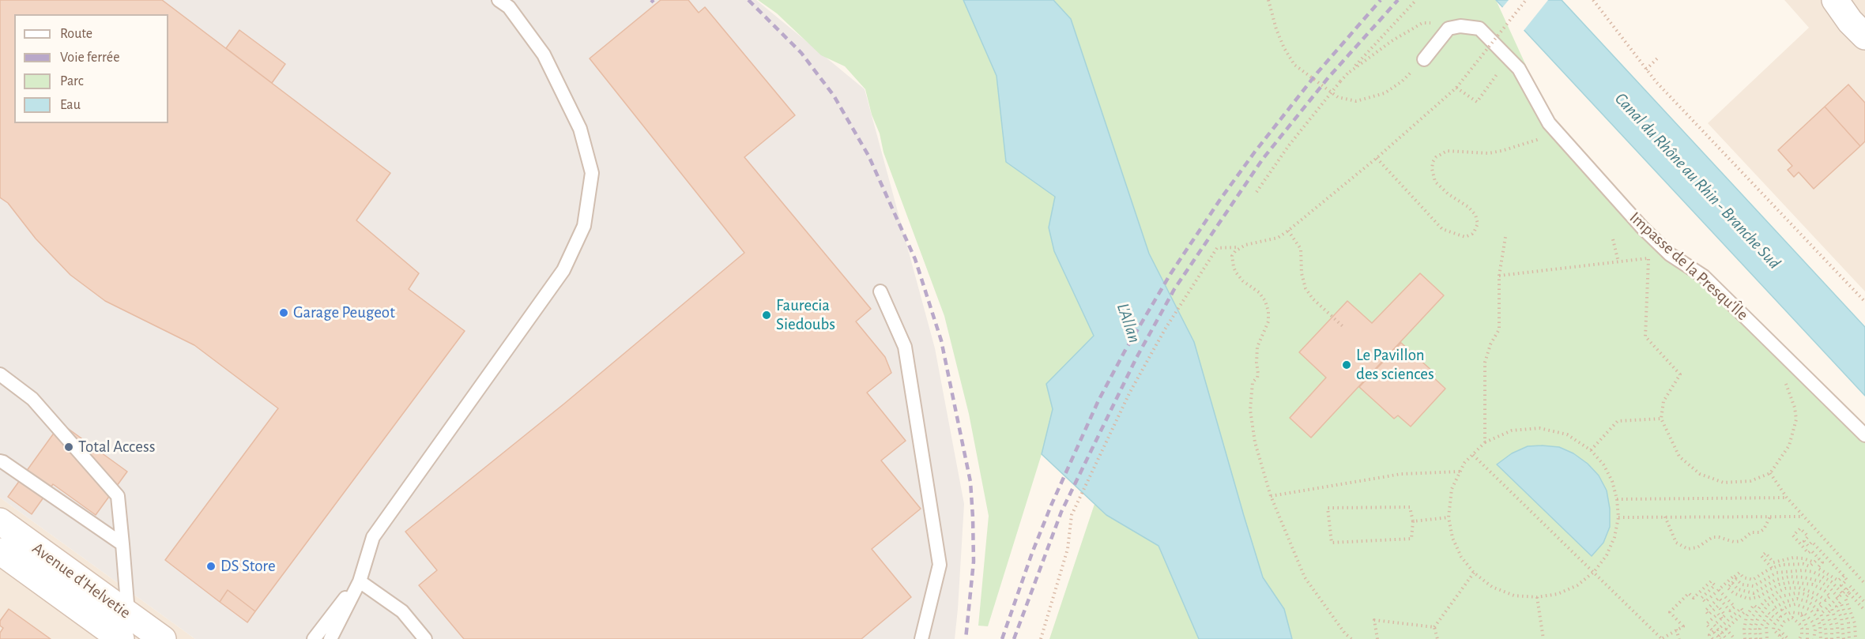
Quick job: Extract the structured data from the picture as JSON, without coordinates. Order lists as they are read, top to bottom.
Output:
{
  "streets": {
    "main road": ["Avenue d'Helvetie"],
    "lane": ["Impasse de la Presqu'Île"]
  },
  "water": ["Canal du Rhône au Rhin - Branche Sud", "L'Allan"],
  "places": [
    "Garage Peugeot",
    "Faurecia Siedoubs",
    "Le Pavillon des sciences",
    "Total Access",
    "DS Store"
  ],
  "legend": [
    "Route",
    "Voie ferrée",
    "Parc",
    "Eau"
  ]
}
